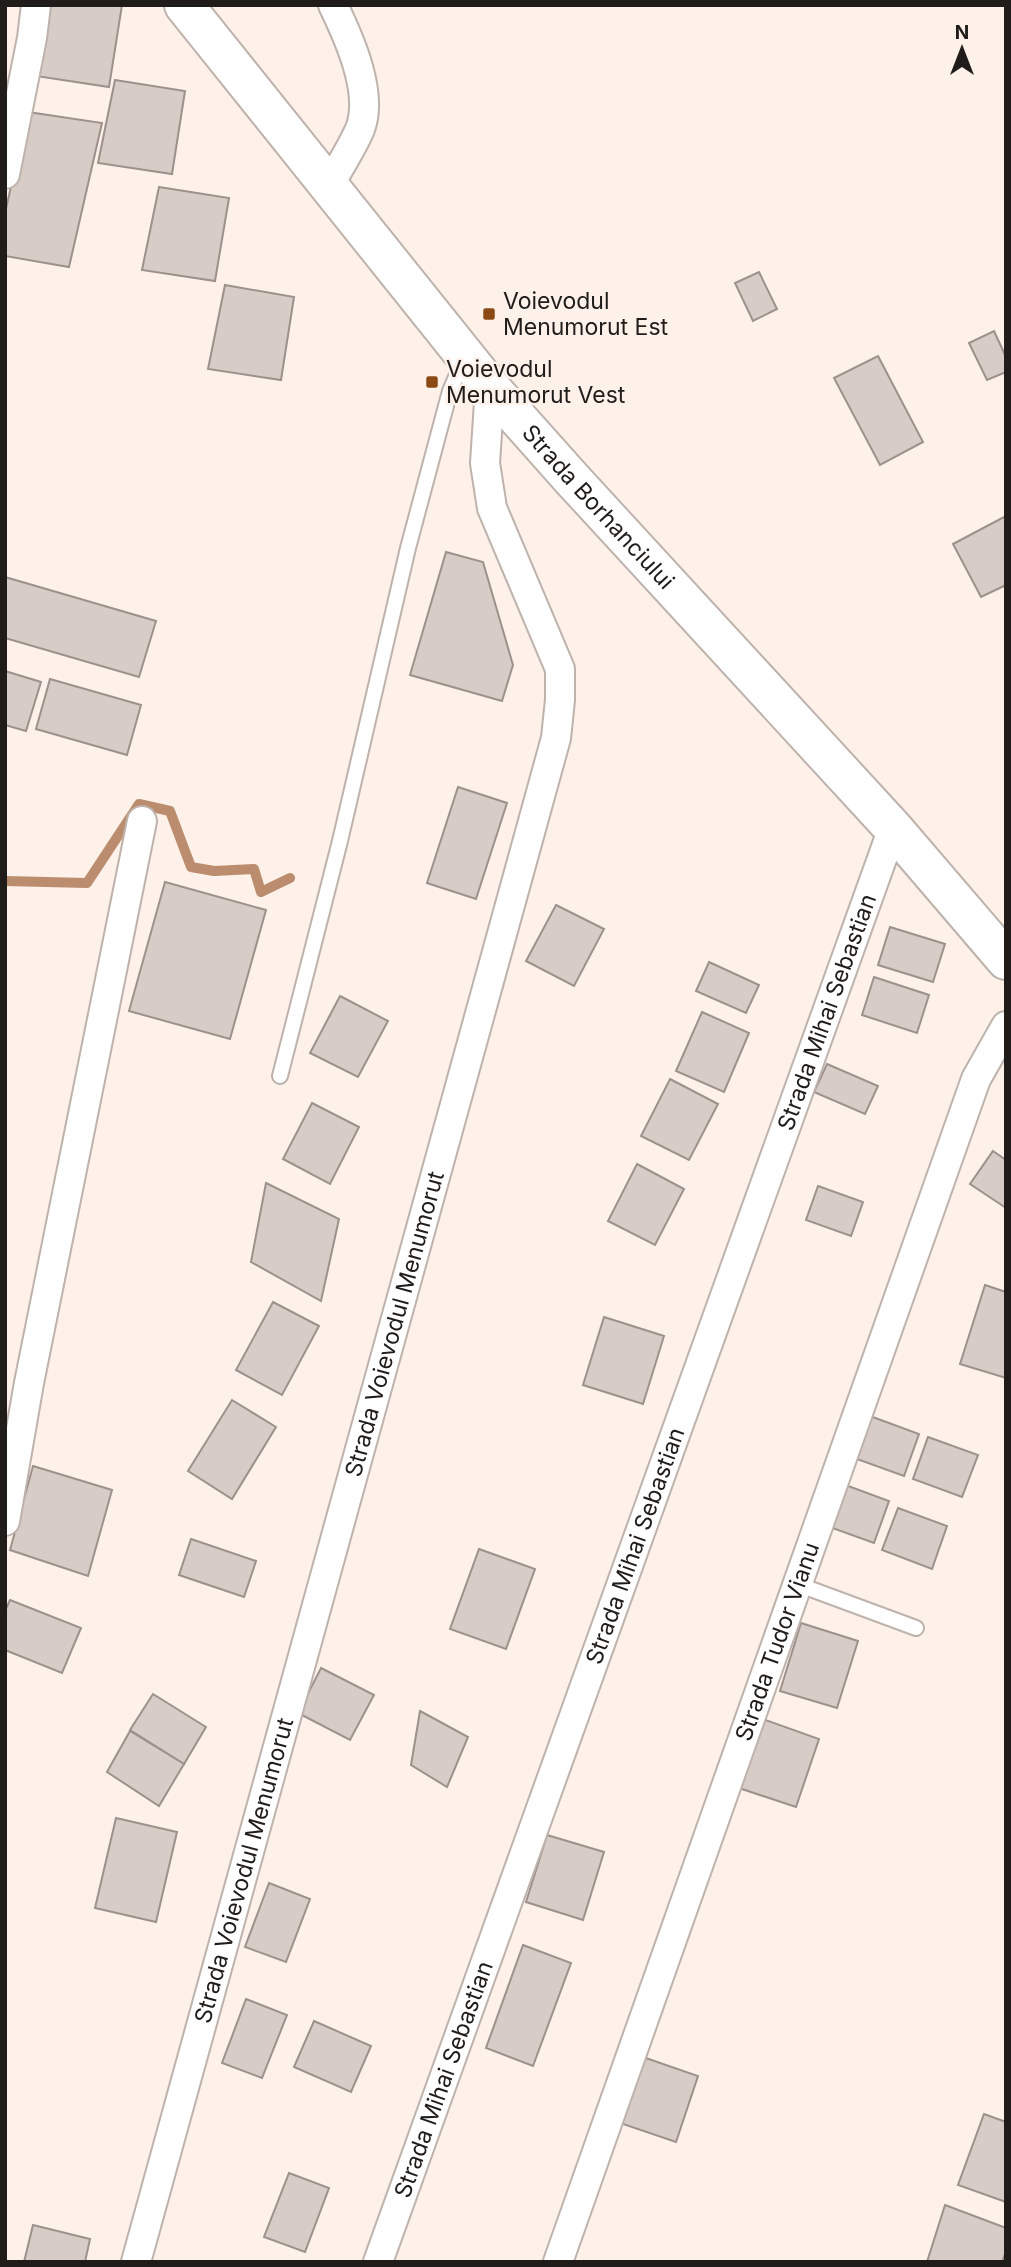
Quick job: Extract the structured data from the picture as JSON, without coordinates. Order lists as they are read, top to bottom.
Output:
{
  "streets": {
    "main road": ["Strada Borhanciului"],
    "street": ["Strada Mihai Sebastian", "Strada Voievodul Menumorut", "Strada Tudor Vianu"]
  },
  "crossings": [
    ["Strada Borhanciului", "Strada Mihai Sebastian"],
    ["Strada Borhanciului", "Strada Voievodul Menumorut"]
  ],
  "places": {
    "transit": ["Voievodul Menumorut Est", "Voievodul Menumorut Vest"]
  },
  "north": "top"
}
